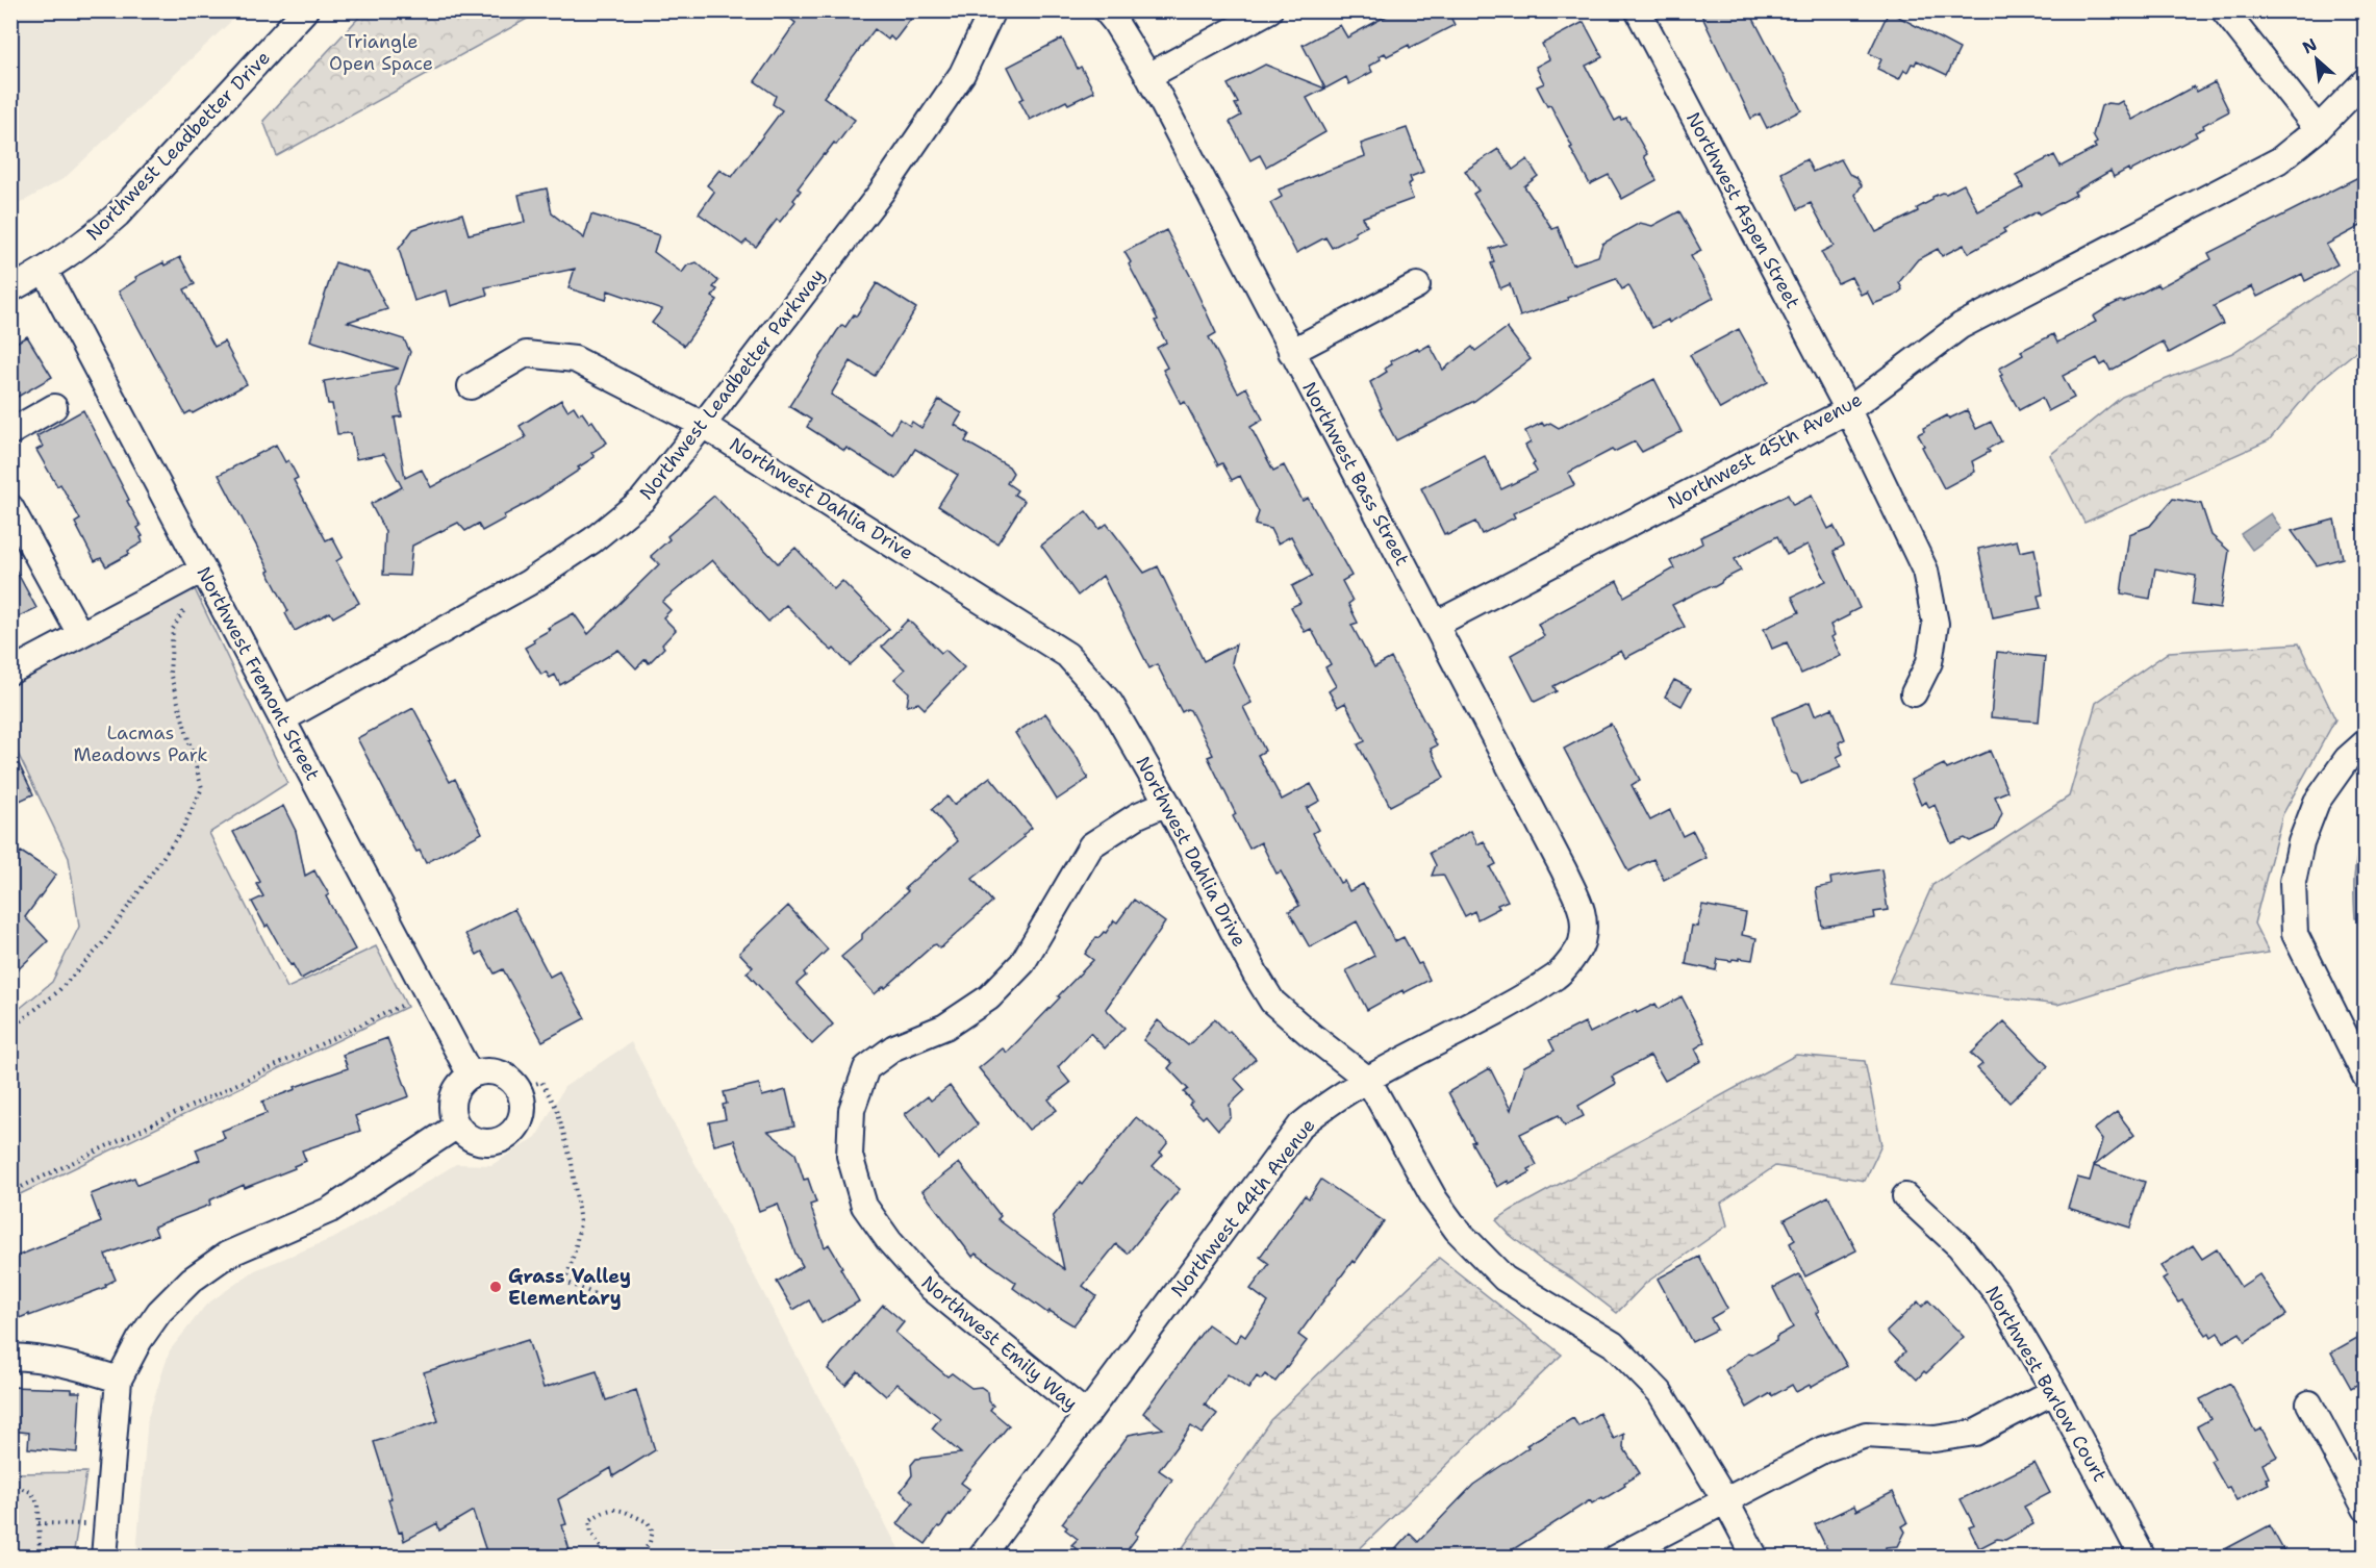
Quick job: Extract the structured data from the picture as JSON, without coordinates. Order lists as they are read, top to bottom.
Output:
{
  "streets": {
    "street": [
      "Northwest Leadbetter Drive",
      "Northwest Aspen Street",
      "Northwest Leadbetter Parkway",
      "Northwest 45th Avenue",
      "Northwest Bass Street",
      "Northwest Dahlia Drive",
      "Northwest Fremont Street",
      "Northwest 44th Avenue",
      "Northwest Emily Way",
      "Northwest Barlow Court"
    ]
  },
  "crossings": [
    ["Northwest Leadbetter Drive", "Northwest Fremont Street"],
    ["Northwest Aspen Street", "Northwest 45th Avenue"],
    ["Northwest Leadbetter Parkway", "Northwest Dahlia Drive"],
    ["Northwest Leadbetter Parkway", "Northwest Fremont Street"],
    ["Northwest 45th Avenue", "Northwest Bass Street"],
    ["Northwest Bass Street", "Northwest 44th Avenue"],
    ["Northwest Dahlia Drive", "Northwest 44th Avenue"],
    ["Northwest Dahlia Drive", "Northwest Emily Way"],
    ["Northwest 44th Avenue", "Northwest Emily Way"]
  ],
  "parks": ["Triangle Open Space", "Lacmas Meadows Park"],
  "places": ["Grass Valley Elementary"],
  "north": "top left"
}
